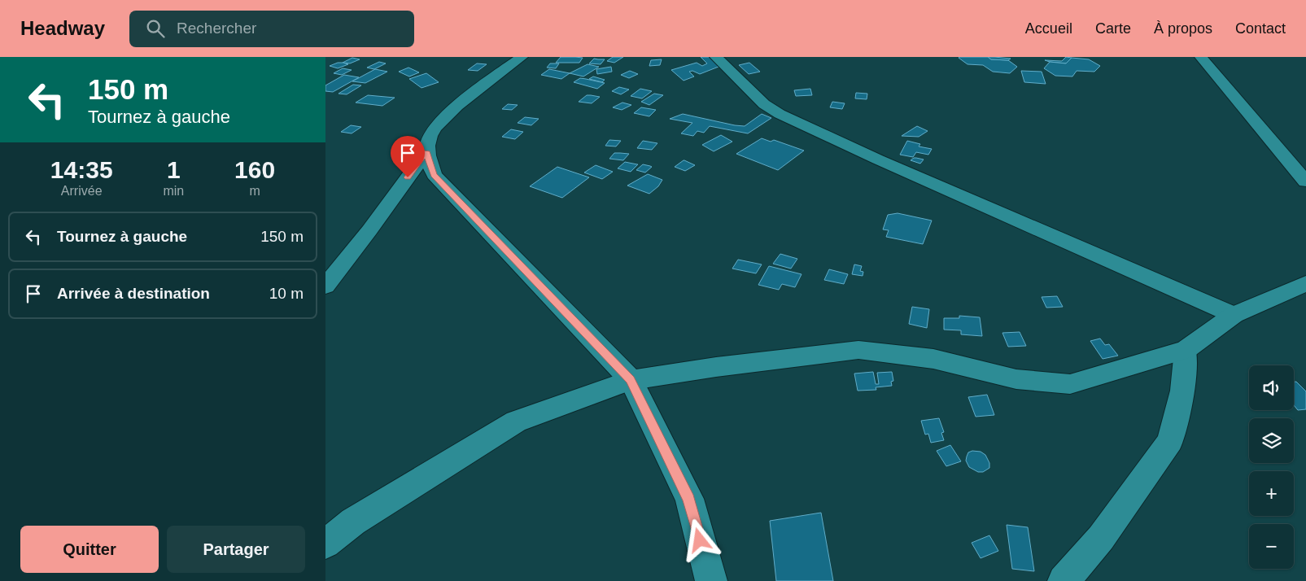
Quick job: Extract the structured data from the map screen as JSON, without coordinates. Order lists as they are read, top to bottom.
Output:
{
  "page": {
    "header": "Headway",
    "search": "Rechercher",
    "nav": [
      "Accueil",
      "Carte",
      "À propos",
      "Contact"
    ],
    "turn": ["150 m", "Tournez à gauche"],
    "eta": [
      "14:35",
      "Arrivée",
      "1",
      "min",
      "160",
      "m"
    ],
    "list": [
      {
        "name": "Tournez à gauche",
        "value": "150 m"
      },
      {
        "name": "Arrivée à destination",
        "value": "10 m"
      }
    ],
    "map_buttons": ["+", "−"],
    "buttons": ["Quitter", "Partager"]
  }
}
